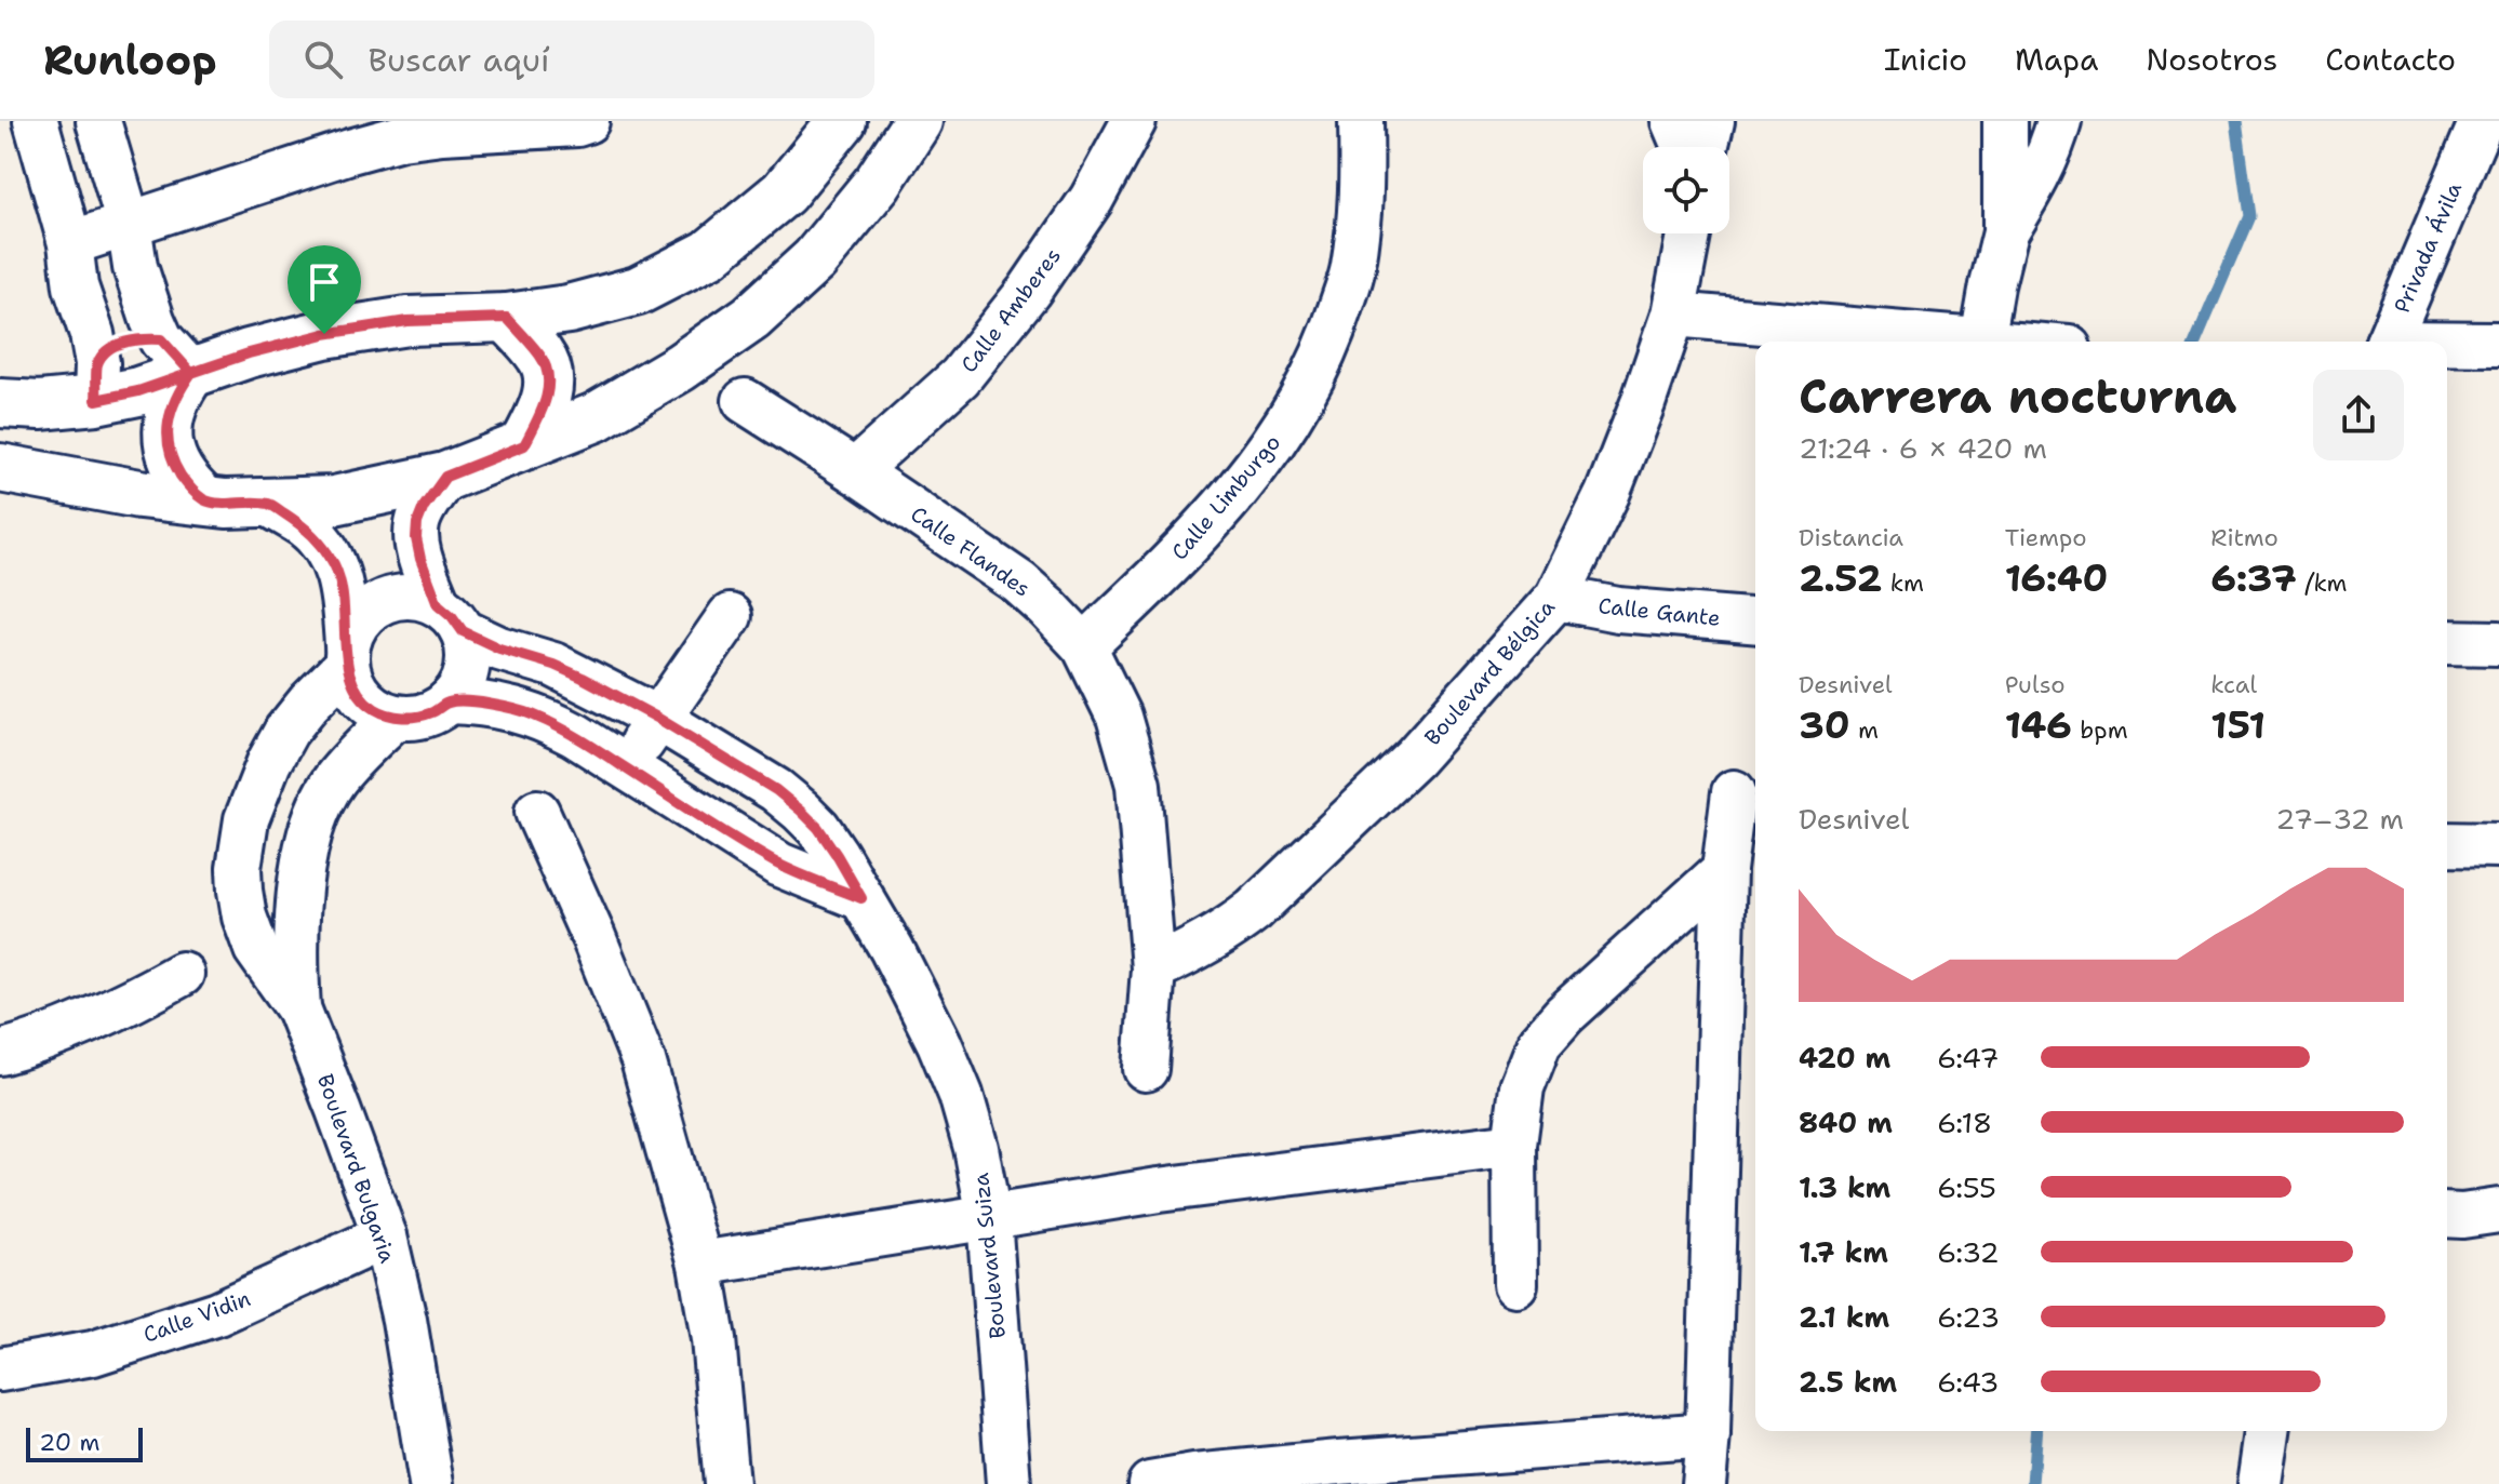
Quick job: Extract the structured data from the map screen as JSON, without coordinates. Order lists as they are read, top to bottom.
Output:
{
  "streets": {
    "street": [
      "Privada Ávila",
      "Calle Amberes",
      "Calle Limburgo",
      "Calle Flandes",
      "Calle Gante",
      "Boulevard Bélgica",
      "Boulevard Bulgaria",
      "Boulevard Suiza",
      "Calle Vidin"
    ]
  },
  "crossings": [
    ["Calle Amberes", "Calle Flandes"],
    ["Calle Limburgo", "Calle Flandes"],
    ["Calle Flandes", "Boulevard Bélgica"],
    ["Calle Gante", "Boulevard Bélgica"],
    ["Boulevard Bulgaria", "Boulevard Suiza"],
    ["Boulevard Bulgaria", "Calle Vidin"]
  ],
  "scale_bar": "20 m",
  "page": {
    "header": "Runloop",
    "search": "Buscar aquí",
    "nav": [
      "Inicio",
      "Mapa",
      "Nosotros",
      "Contacto"
    ],
    "heading": ["Carrera nocturna", "21:24 · 6 × 420 m"],
    "stats": [
      ["Distancia", "2.52 km"],
      ["Tiempo", "16:40"],
      ["Ritmo", "6:37 /km"],
      ["Desnivel", "30 m"],
      ["Pulso", "146 bpm"],
      ["kcal", "151"]
    ],
    "chart": ["Desnivel", "27–32 m"],
    "list": [
      {
        "name": "420 m",
        "note": "6:47"
      },
      {
        "name": "840 m",
        "note": "6:18"
      },
      {
        "name": "1.3 km",
        "note": "6:55"
      },
      {
        "name": "1.7 km",
        "note": "6:32"
      },
      {
        "name": "2.1 km",
        "note": "6:23"
      },
      {
        "name": "2.5 km",
        "note": "6:43"
      }
    ],
    "scale": "20 m"
  }
}
